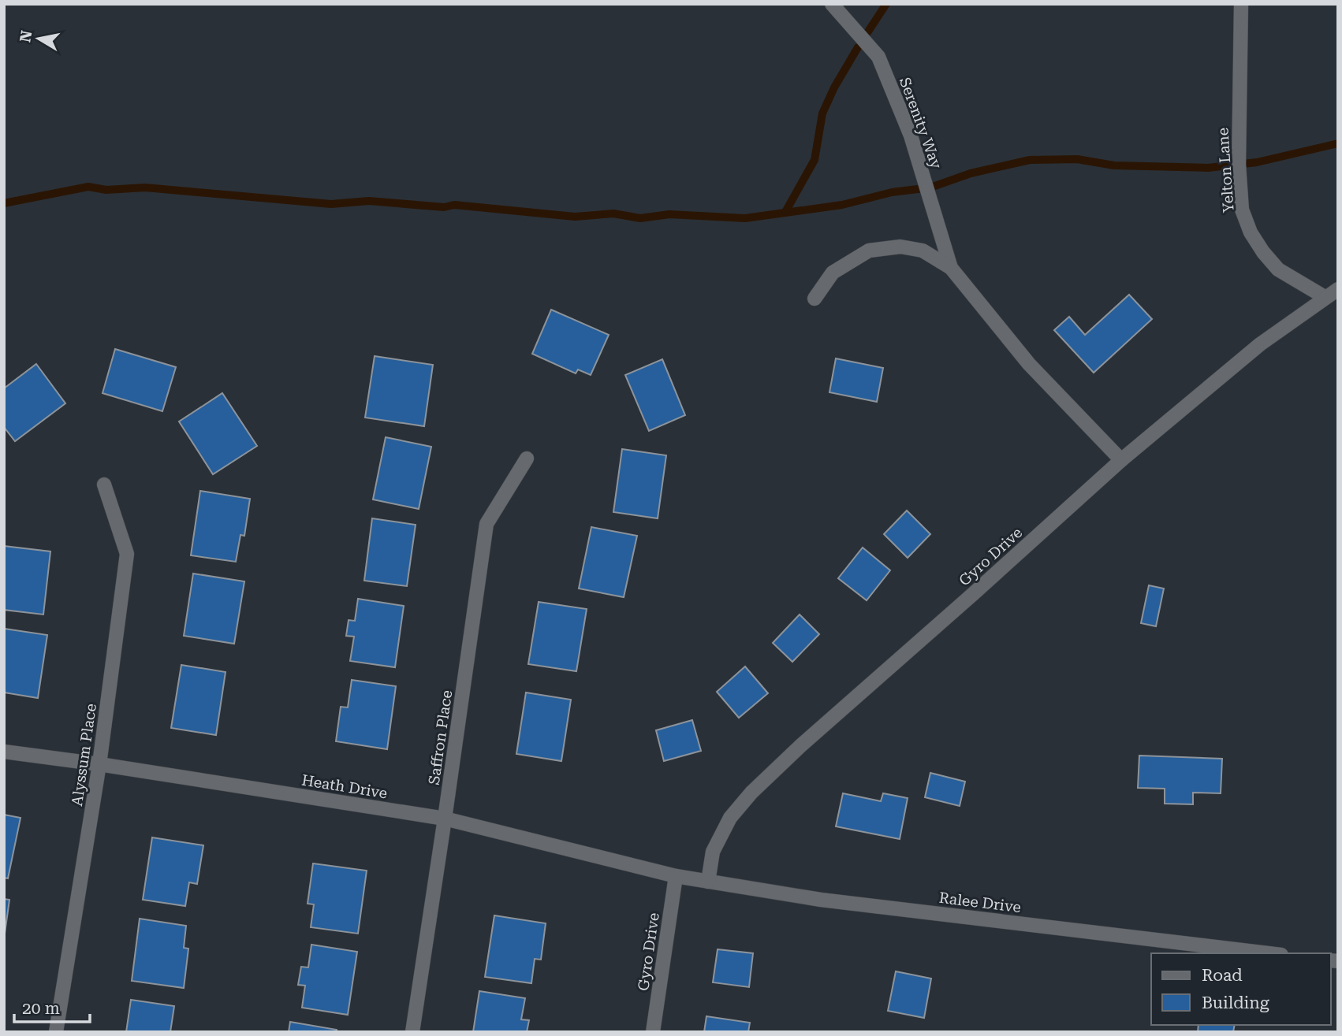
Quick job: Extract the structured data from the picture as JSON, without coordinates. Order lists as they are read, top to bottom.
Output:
{
  "streets": {
    "street": [
      "Serenity Way",
      "Yelton Lane",
      "Gyro Drive",
      "Saffron Place",
      "Alyssum Place",
      "Heath Drive",
      "Ralee Drive"
    ]
  },
  "crossings": [
    ["Serenity Way", "Gyro Drive"],
    ["Yelton Lane", "Gyro Drive"],
    ["Gyro Drive", "Heath Drive"],
    ["Gyro Drive", "Ralee Drive"],
    ["Saffron Place", "Heath Drive"],
    ["Alyssum Place", "Heath Drive"],
    ["Heath Drive", "Ralee Drive"]
  ],
  "legend": ["Road", "Building"],
  "scale_bar": "20 m",
  "north": "left"
}
